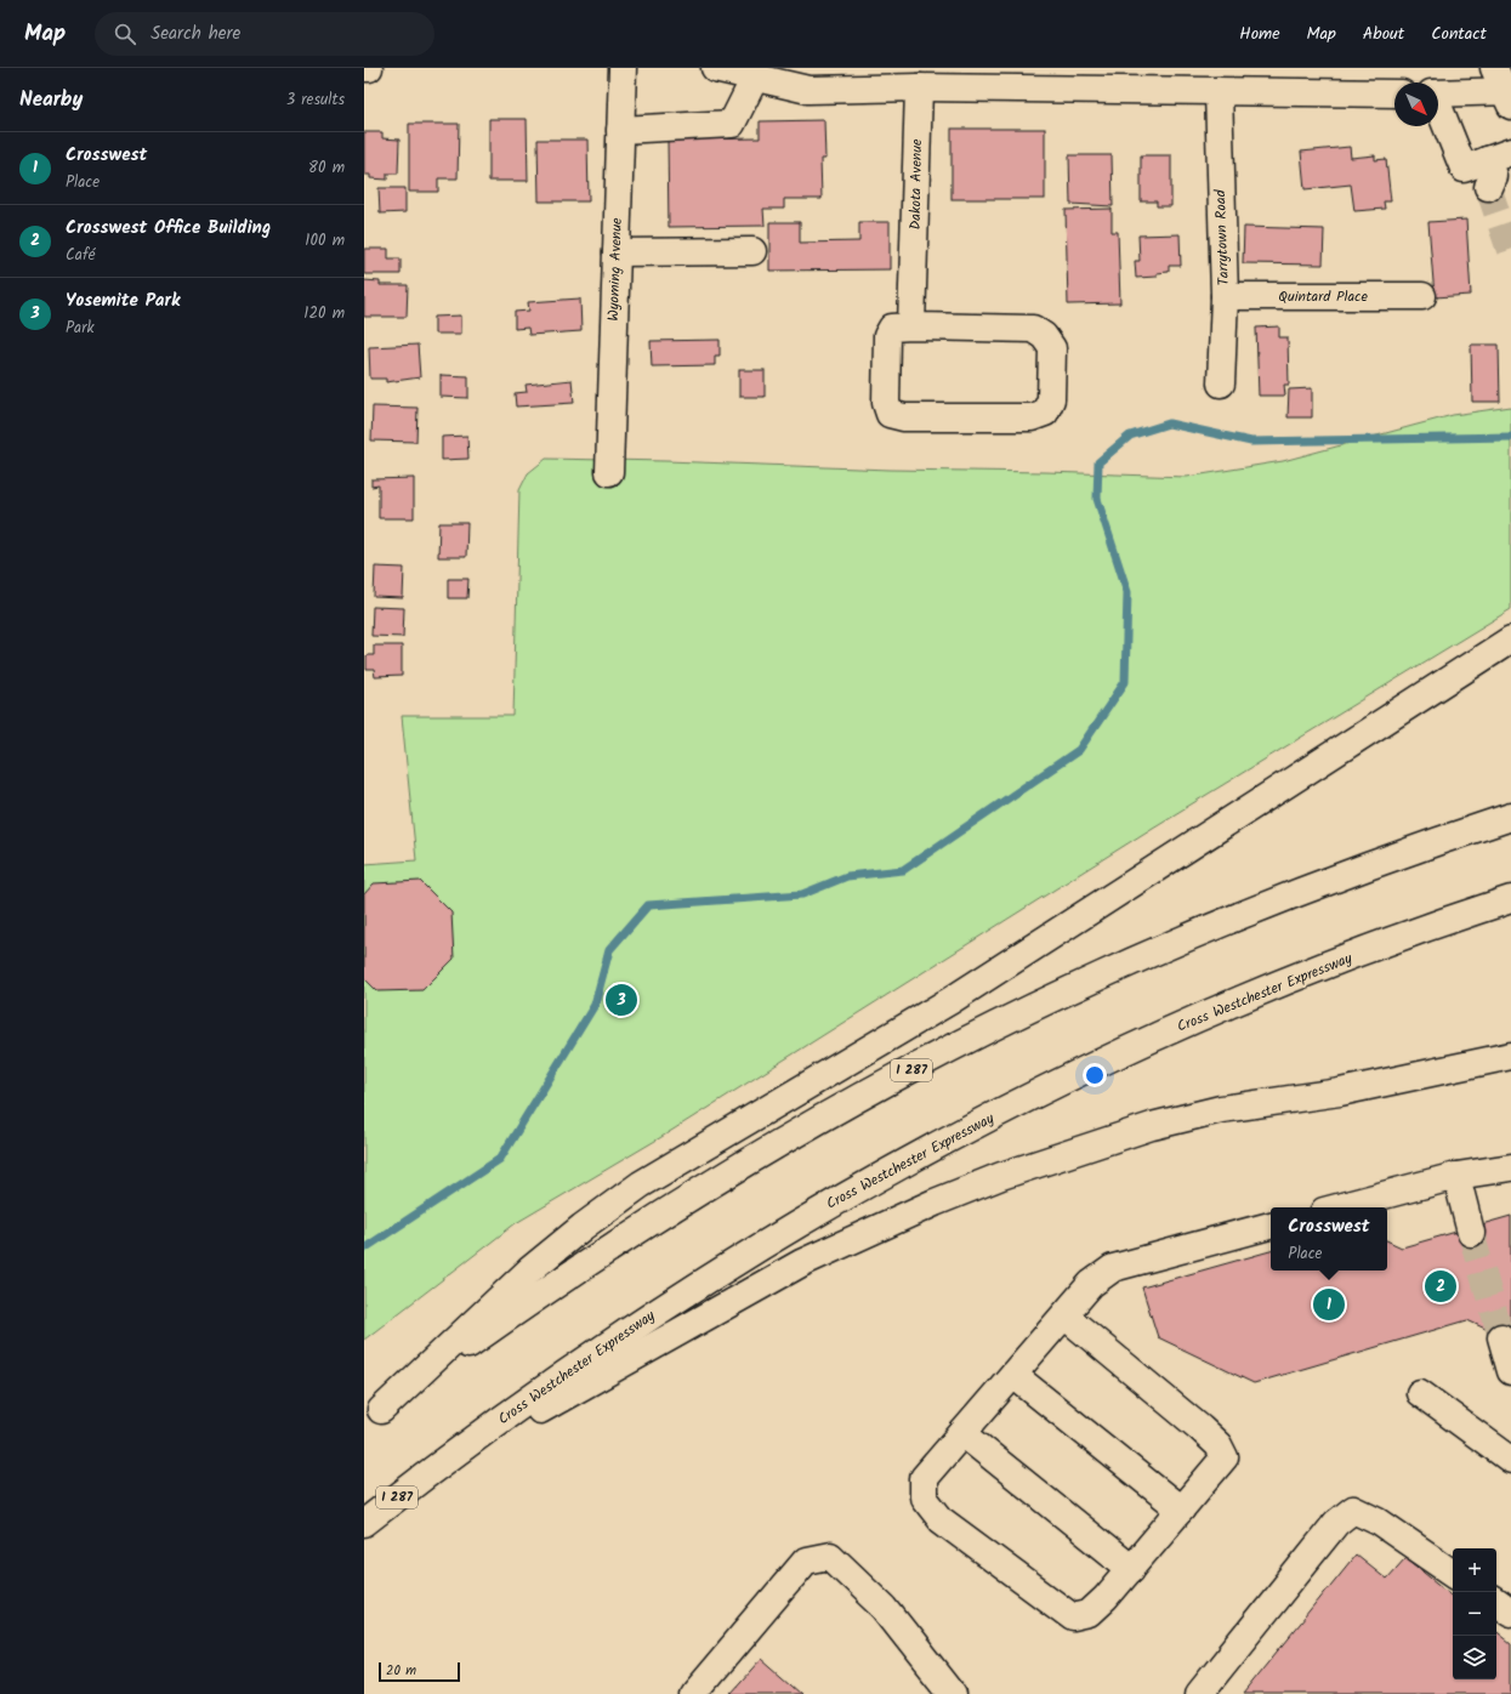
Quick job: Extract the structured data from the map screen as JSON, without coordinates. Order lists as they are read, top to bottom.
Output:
{
  "streets": {
    "main road": [
      "Dakota Avenue",
      "Tarrytown Road",
      "Wyoming Avenue",
      "Quintard Place",
      "Cross Westchester Expressway",
      "I 287"
    ]
  },
  "crossings": [
    ["Tarrytown Road", "Quintard Place"]
  ],
  "scale_bar": "20 m",
  "north": "bottom right",
  "page": {
    "header": "Map",
    "search": "Search here",
    "nav": [
      "Home",
      "Map",
      "About",
      "Contact"
    ],
    "heading": ["Nearby", "3 results"],
    "list": [
      {
        "mark": "1",
        "name": "Crosswest",
        "note": "Place",
        "value": "80 m"
      },
      {
        "mark": "2",
        "name": "Crosswest Office Building",
        "note": "Café",
        "value": "100 m"
      },
      {
        "mark": "3",
        "name": "Yosemite Park",
        "note": "Park",
        "value": "120 m"
      }
    ],
    "pins": ["3", "2", "1"],
    "popup": ["Crosswest", "Place"],
    "map_buttons": ["+", "−"],
    "scale": "20 m"
  }
}
